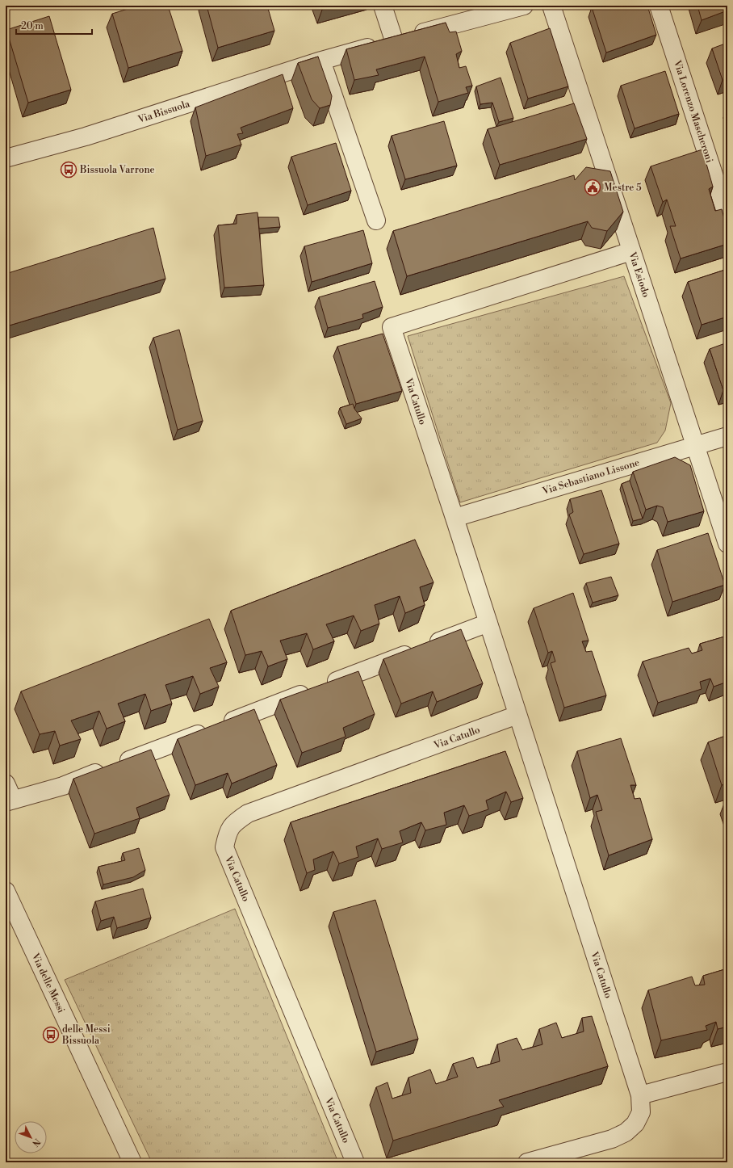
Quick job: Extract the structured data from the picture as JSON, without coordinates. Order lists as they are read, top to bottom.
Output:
{
  "streets": {
    "street": [
      "Via Bissuola",
      "Via Lorenzo Mascheroni",
      "Via Esiodo",
      "Via Catullo",
      "Via Sebastiano Lissone",
      "Via delle Messi"
    ]
  },
  "crossings": [
    ["Via Esiodo", "Via Catullo"],
    ["Via Esiodo", "Via Sebastiano Lissone"],
    ["Via Catullo", "Via Sebastiano Lissone"]
  ],
  "places": {
    "bus stop": ["Bissuola Varrone", "delle Messi Bissuola"],
    "public building": ["Mestre 5"]
  },
  "scale_bar": "20 m",
  "north": "bottom right"
}
